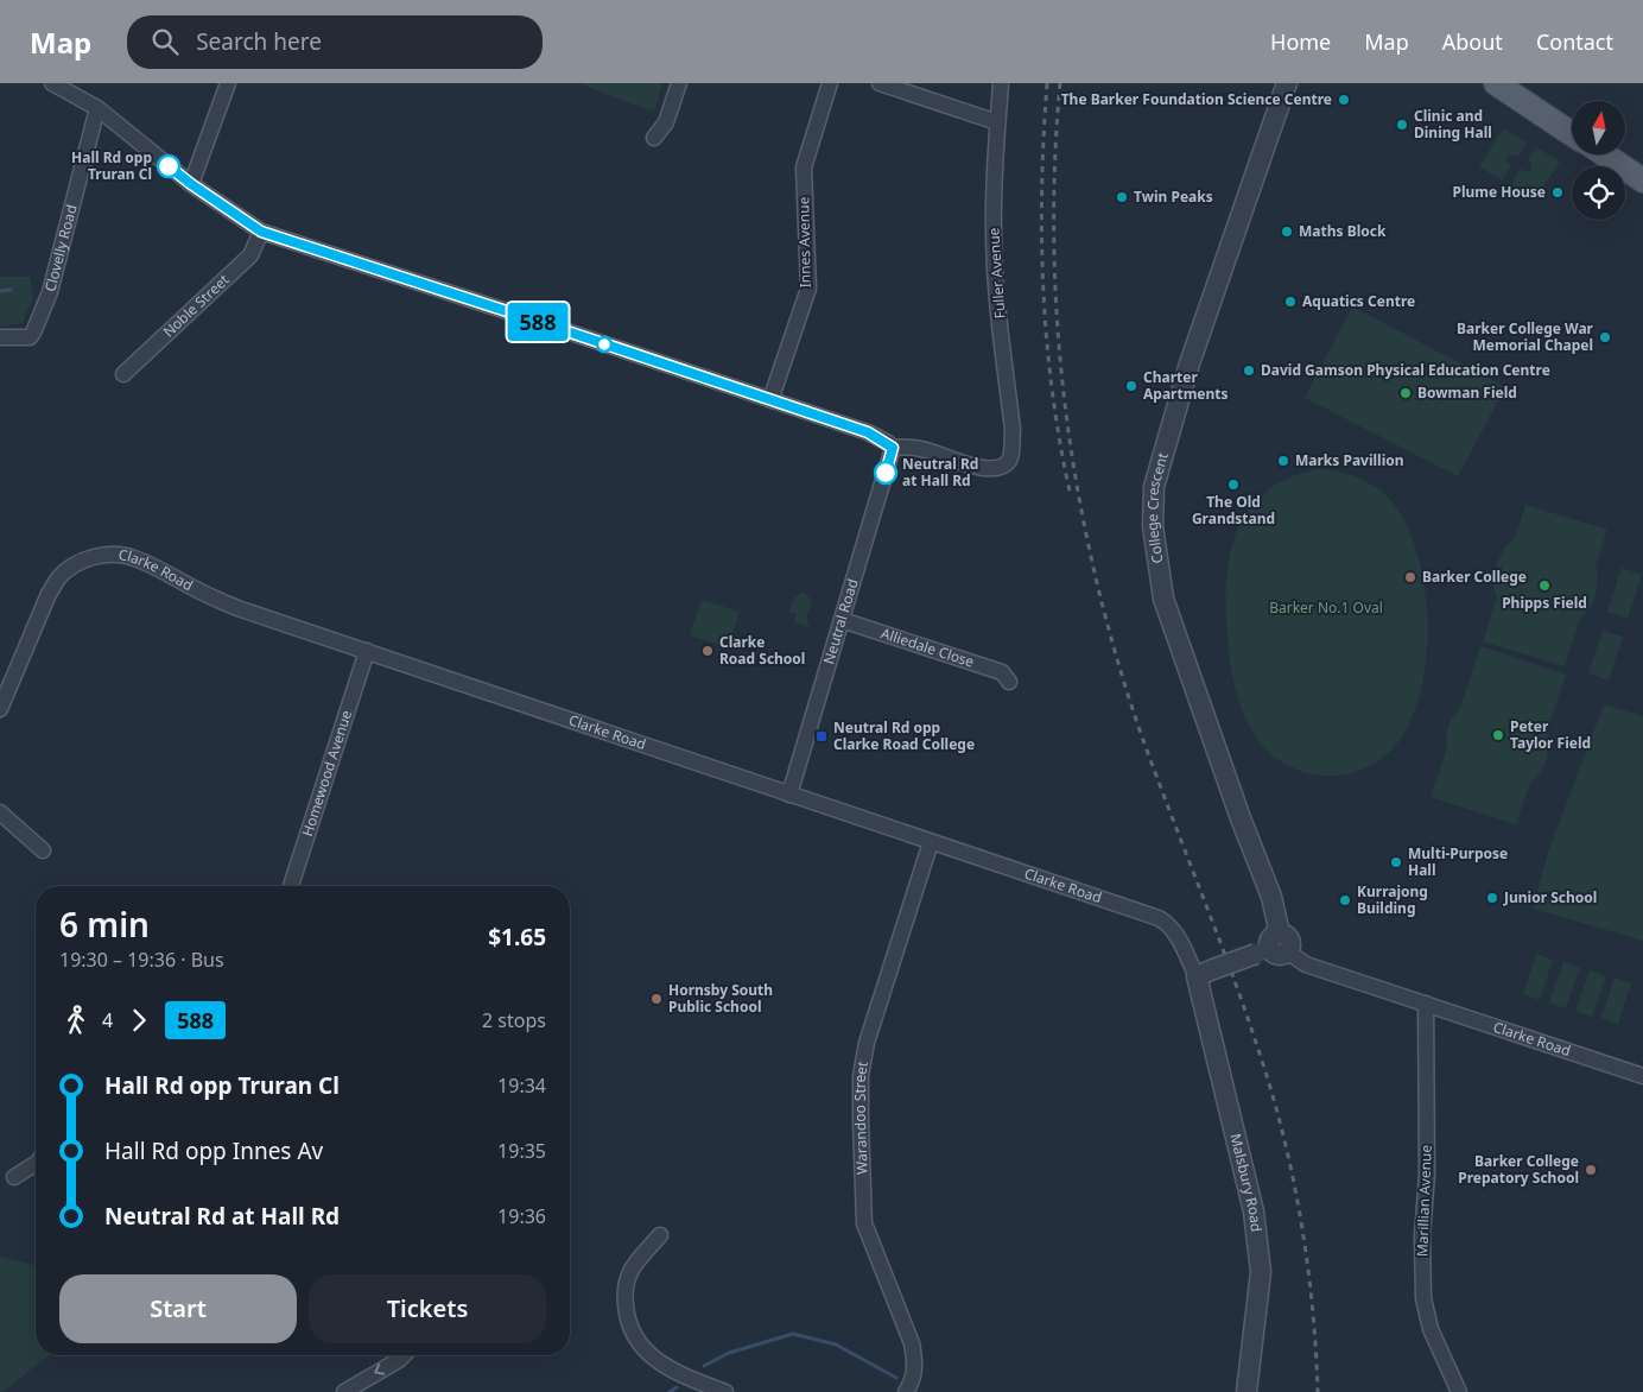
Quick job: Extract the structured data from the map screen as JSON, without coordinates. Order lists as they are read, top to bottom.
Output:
{
  "streets": {
    "street": [
      "Innes Avenue",
      "Clovelly Road",
      "Fuller Avenue",
      "Noble Street",
      "College Crescent",
      "Clarke Road",
      "Neutral Road",
      "Alliedale Close",
      "Homewood Avenue",
      "Warandoo Street",
      "Malsbury Road",
      "Marillian Avenue"
    ]
  },
  "crossings": [
    ["Fuller Avenue", "Neutral Road"],
    ["College Crescent", "Clarke Road"],
    ["Clarke Road", "Neutral Road"],
    ["Clarke Road", "Homewood Avenue"],
    ["Clarke Road", "Warandoo Street"],
    ["Clarke Road", "Malsbury Road"],
    ["Clarke Road", "Marillian Avenue"],
    ["Neutral Road", "Alliedale Close"]
  ],
  "parks": ["Barker No.1 Oval"],
  "places": {
    "other": [
      "The Barker Foundation Science Centre",
      "Clinic and Dining Hall",
      "Hall Rd opp Truran Cl",
      "Plume House",
      "Twin Peaks",
      "Maths Block",
      "Aquatics Centre",
      "Barker College War Memorial Chapel",
      "David Gamson Physical Education Centre",
      "Charter Apartments",
      "Bowman Field",
      "Marks Pavillion",
      "Neutral Rd at Hall Rd",
      "The Old Grandstand",
      "Barker College",
      "Phipps Field",
      "Clarke Road School",
      "Peter Taylor Field",
      "Multi-Purpose Hall",
      "Junior School",
      "Kurrajong Building",
      "Hornsby South Public School",
      "Barker College Prepatory School"
    ],
    "transit": ["Neutral Rd opp Clarke Road College"]
  },
  "lines": ["bus line 588"],
  "north": "top",
  "page": {
    "header": "Map",
    "search": "Search here",
    "nav": [
      "Home",
      "Map",
      "About",
      "Contact"
    ],
    "on_map": "588",
    "heading": ["6 min", "19:30 – 19:36 · Bus", "$1.65"],
    "legs": ["4", "588", "2 stops"],
    "list": [
      {
        "name": "Hall Rd opp Truran Cl",
        "value": "19:34"
      },
      {
        "name": "Hall Rd opp Innes Av",
        "value": "19:35"
      },
      {
        "name": "Neutral Rd at Hall Rd",
        "value": "19:36"
      }
    ],
    "buttons": ["Start", "Tickets"]
  }
}
